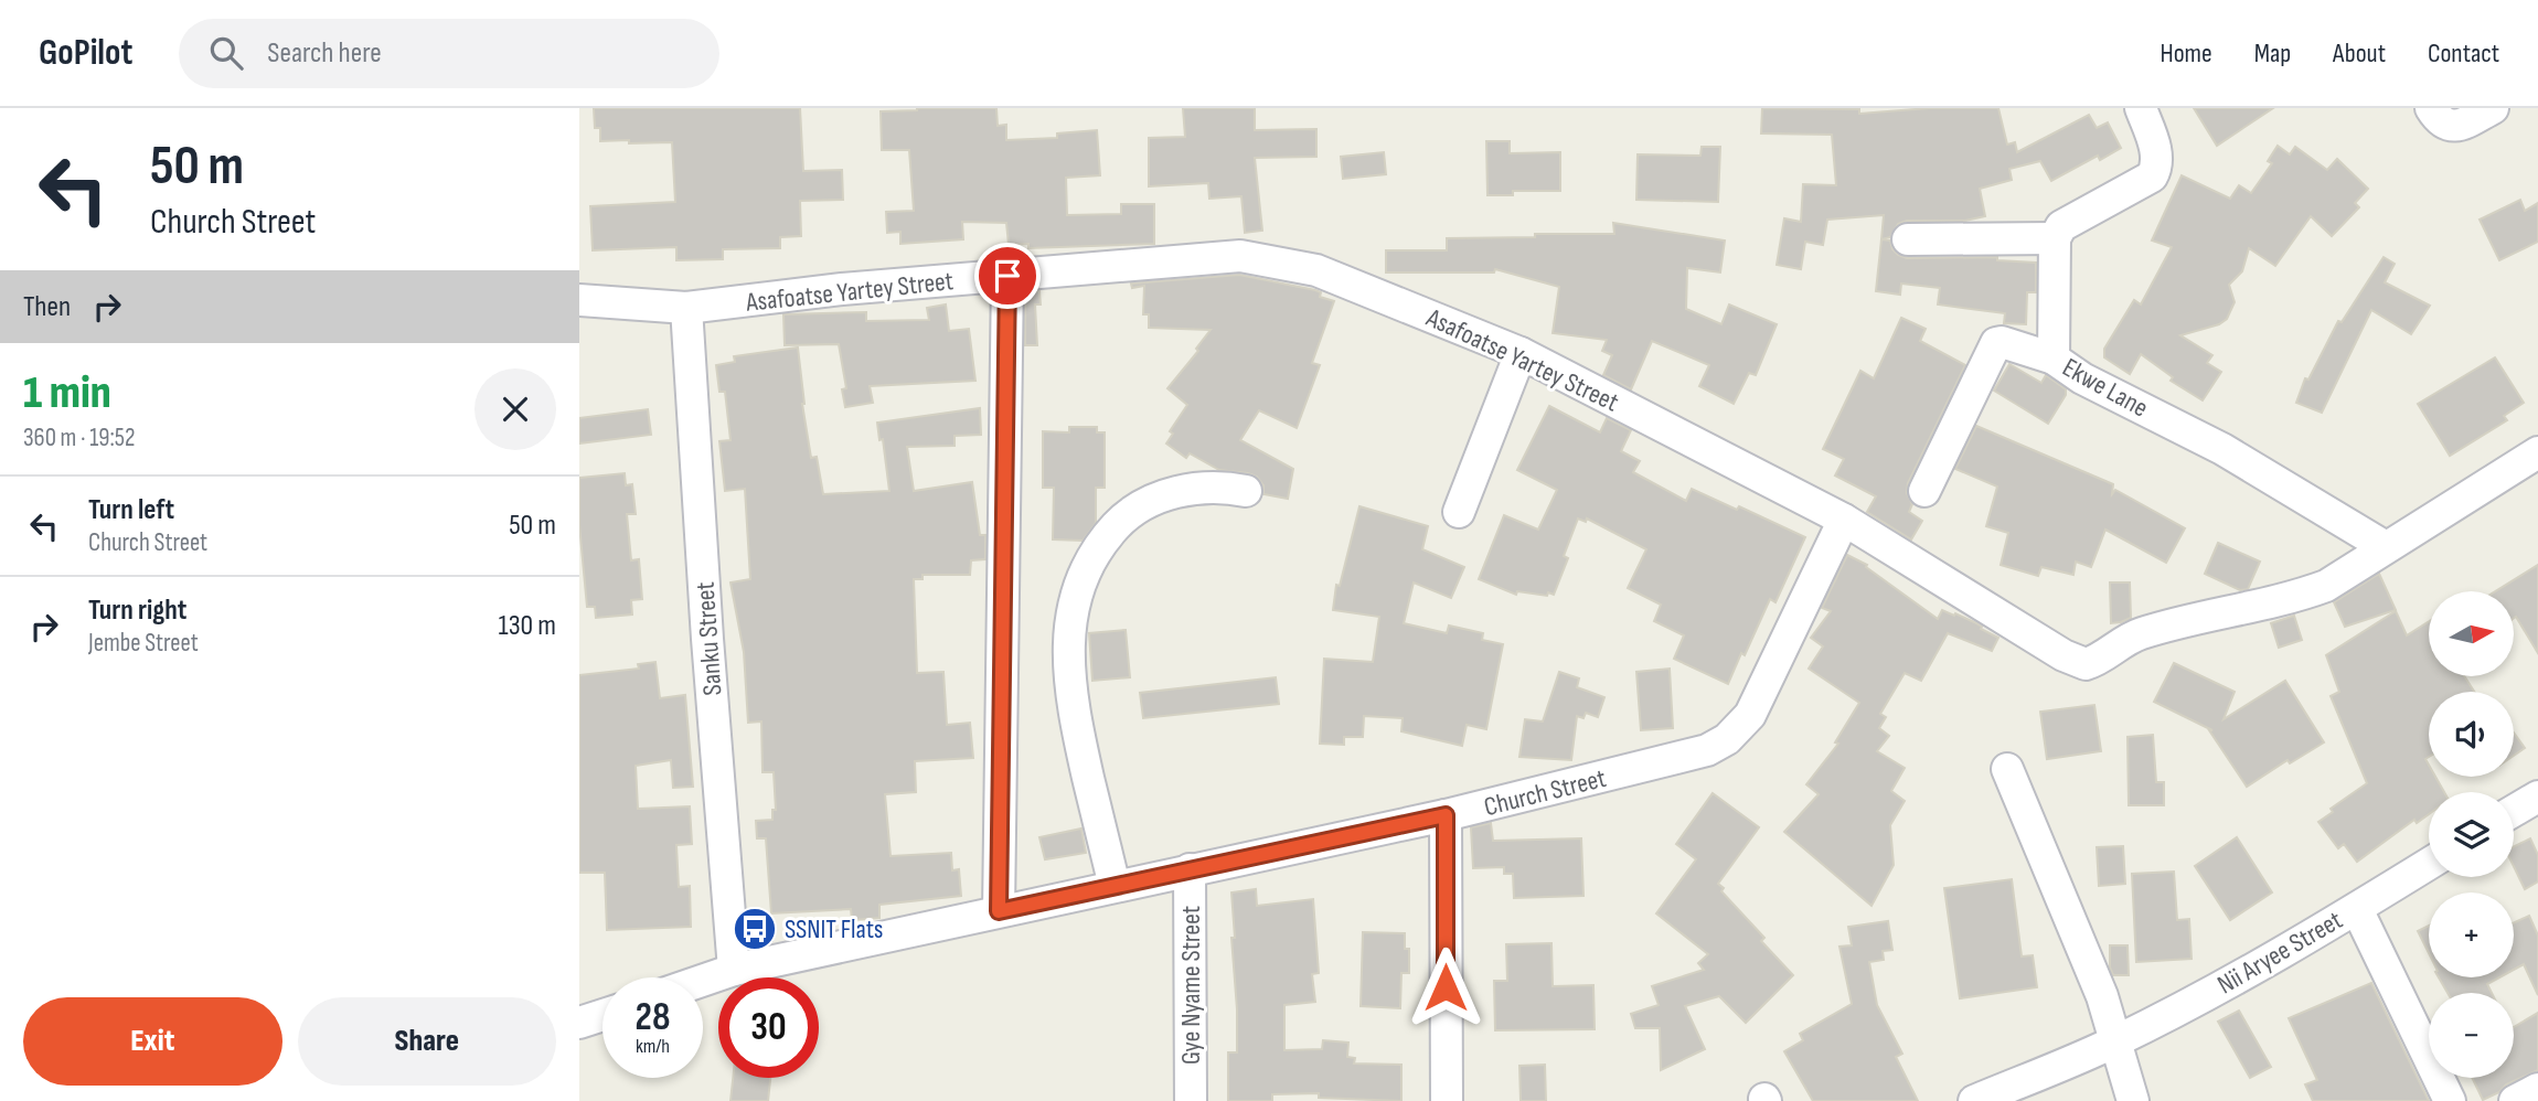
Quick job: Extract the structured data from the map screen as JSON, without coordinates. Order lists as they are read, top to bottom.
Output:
{
  "streets": {
    "street": [
      "Asafoatse Yartey Street",
      "Ekwe Lane",
      "Sanku Street",
      "Church Street",
      "Nii Aryee Street",
      "Gye Nyame Street"
    ]
  },
  "crossings": [
    ["Asafoatse Yartey Street", "Ekwe Lane"],
    ["Asafoatse Yartey Street", "Sanku Street"],
    ["Asafoatse Yartey Street", "Church Street"],
    ["Sanku Street", "Church Street"],
    ["Church Street", "Gye Nyame Street"]
  ],
  "places": {
    "bus stop": ["SSNIT Flats"]
  },
  "north": "right",
  "page": {
    "header": "GoPilot",
    "search": "Search here",
    "nav": [
      "Home",
      "Map",
      "About",
      "Contact"
    ],
    "turn": ["50 m", "Church Street"],
    "then": "Then",
    "heading": ["1 min", "360 m · 19:52"],
    "list": [
      {
        "name": "Turn left",
        "note": "Church Street",
        "value": "50 m"
      },
      {
        "name": "Turn right",
        "note": "Jembe Street",
        "value": "130 m"
      }
    ],
    "map_buttons": ["+", "−"],
    "speed": "28 km/h",
    "limit": "30",
    "buttons": ["Exit", "Share"]
  }
}
